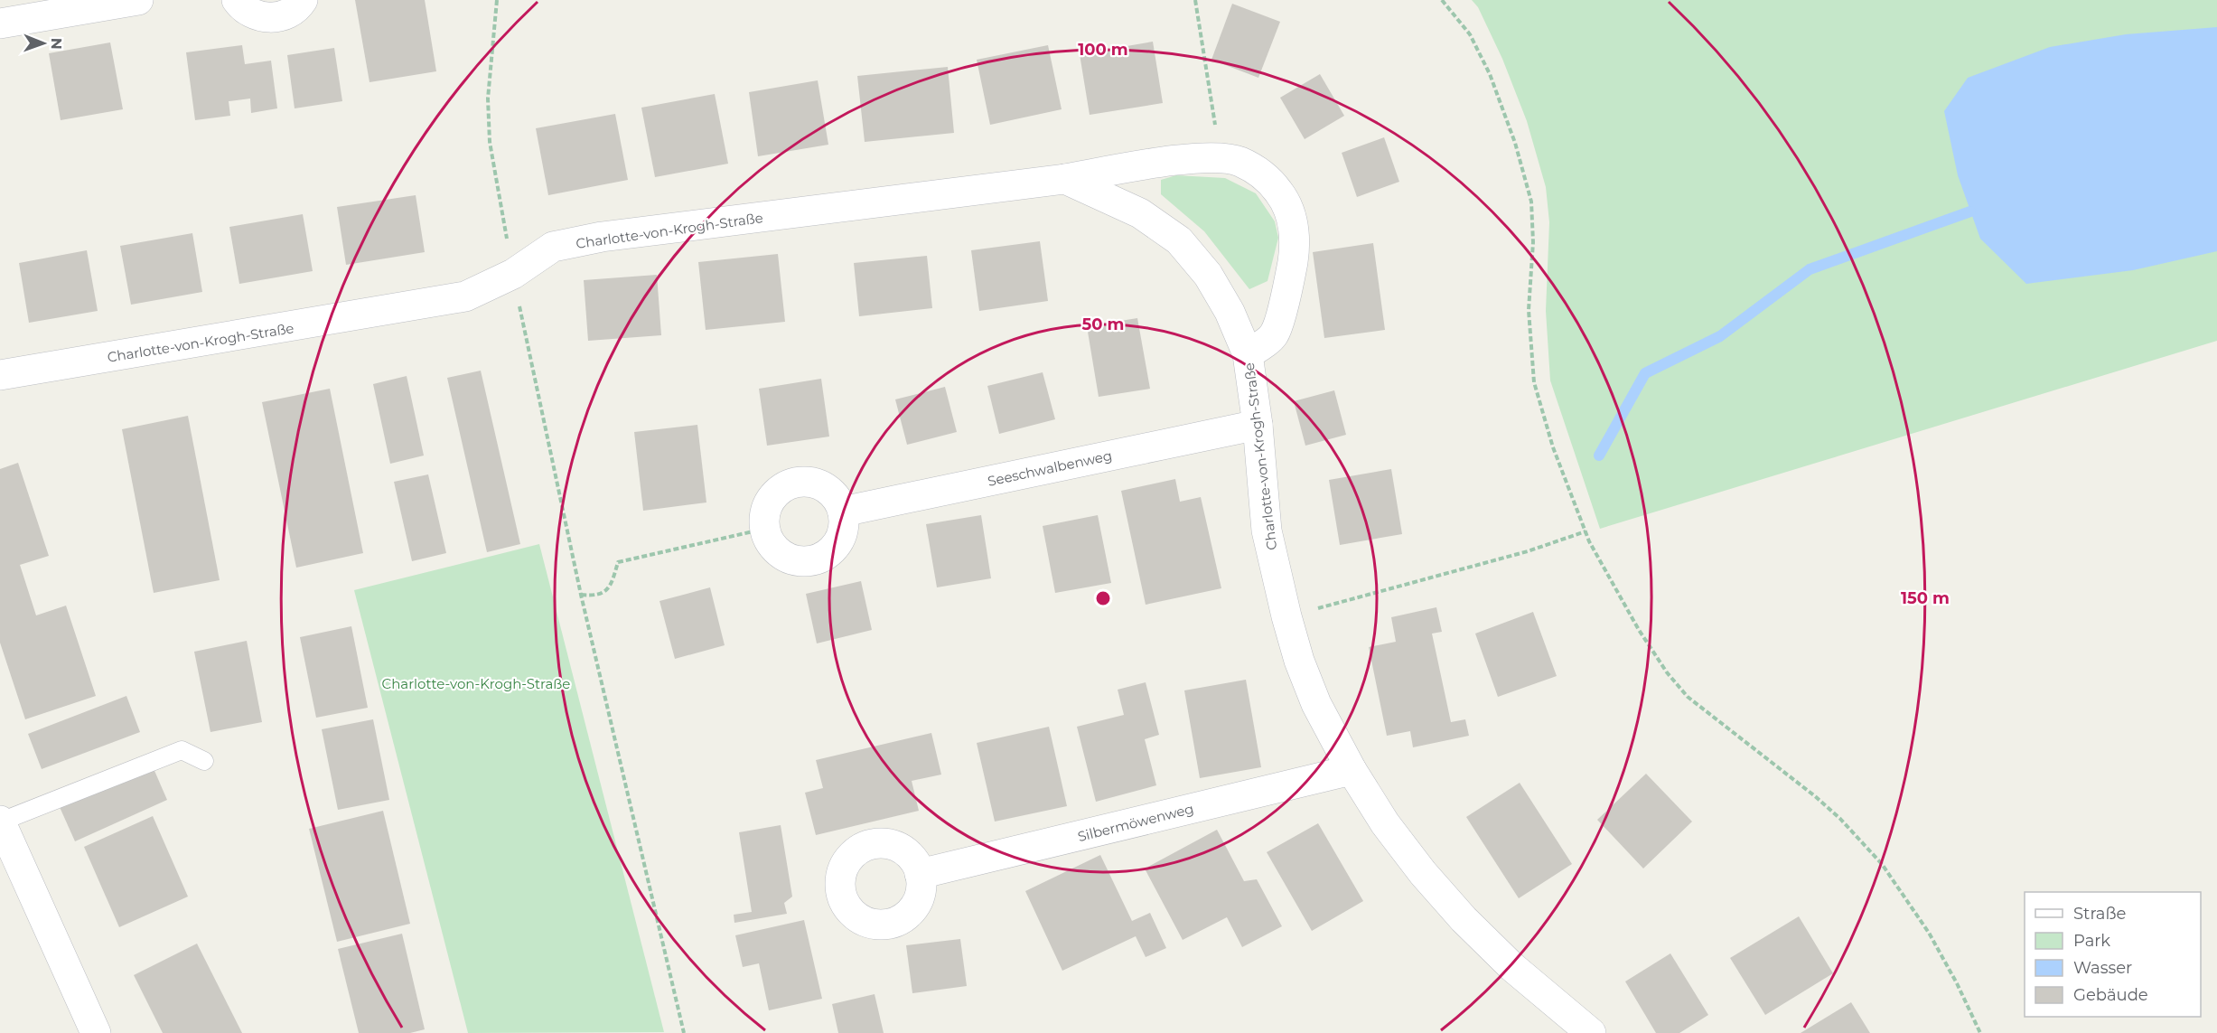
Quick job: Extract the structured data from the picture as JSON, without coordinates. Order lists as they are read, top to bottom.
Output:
{
  "streets": {
    "street": ["Charlotte-von-Krogh-Straße", "Seeschwalbenweg", "Silbermöwenweg"]
  },
  "crossings": [
    ["Charlotte-von-Krogh-Straße", "Seeschwalbenweg"],
    ["Charlotte-von-Krogh-Straße", "Silbermöwenweg"]
  ],
  "parks": ["Charlotte-von-Krogh-Straße"],
  "legend": [
    "Straße",
    "Park",
    "Wasser",
    "Gebäude"
  ],
  "north": "right",
  "rings": ["100 m", "50 m", "150 m"]
}
